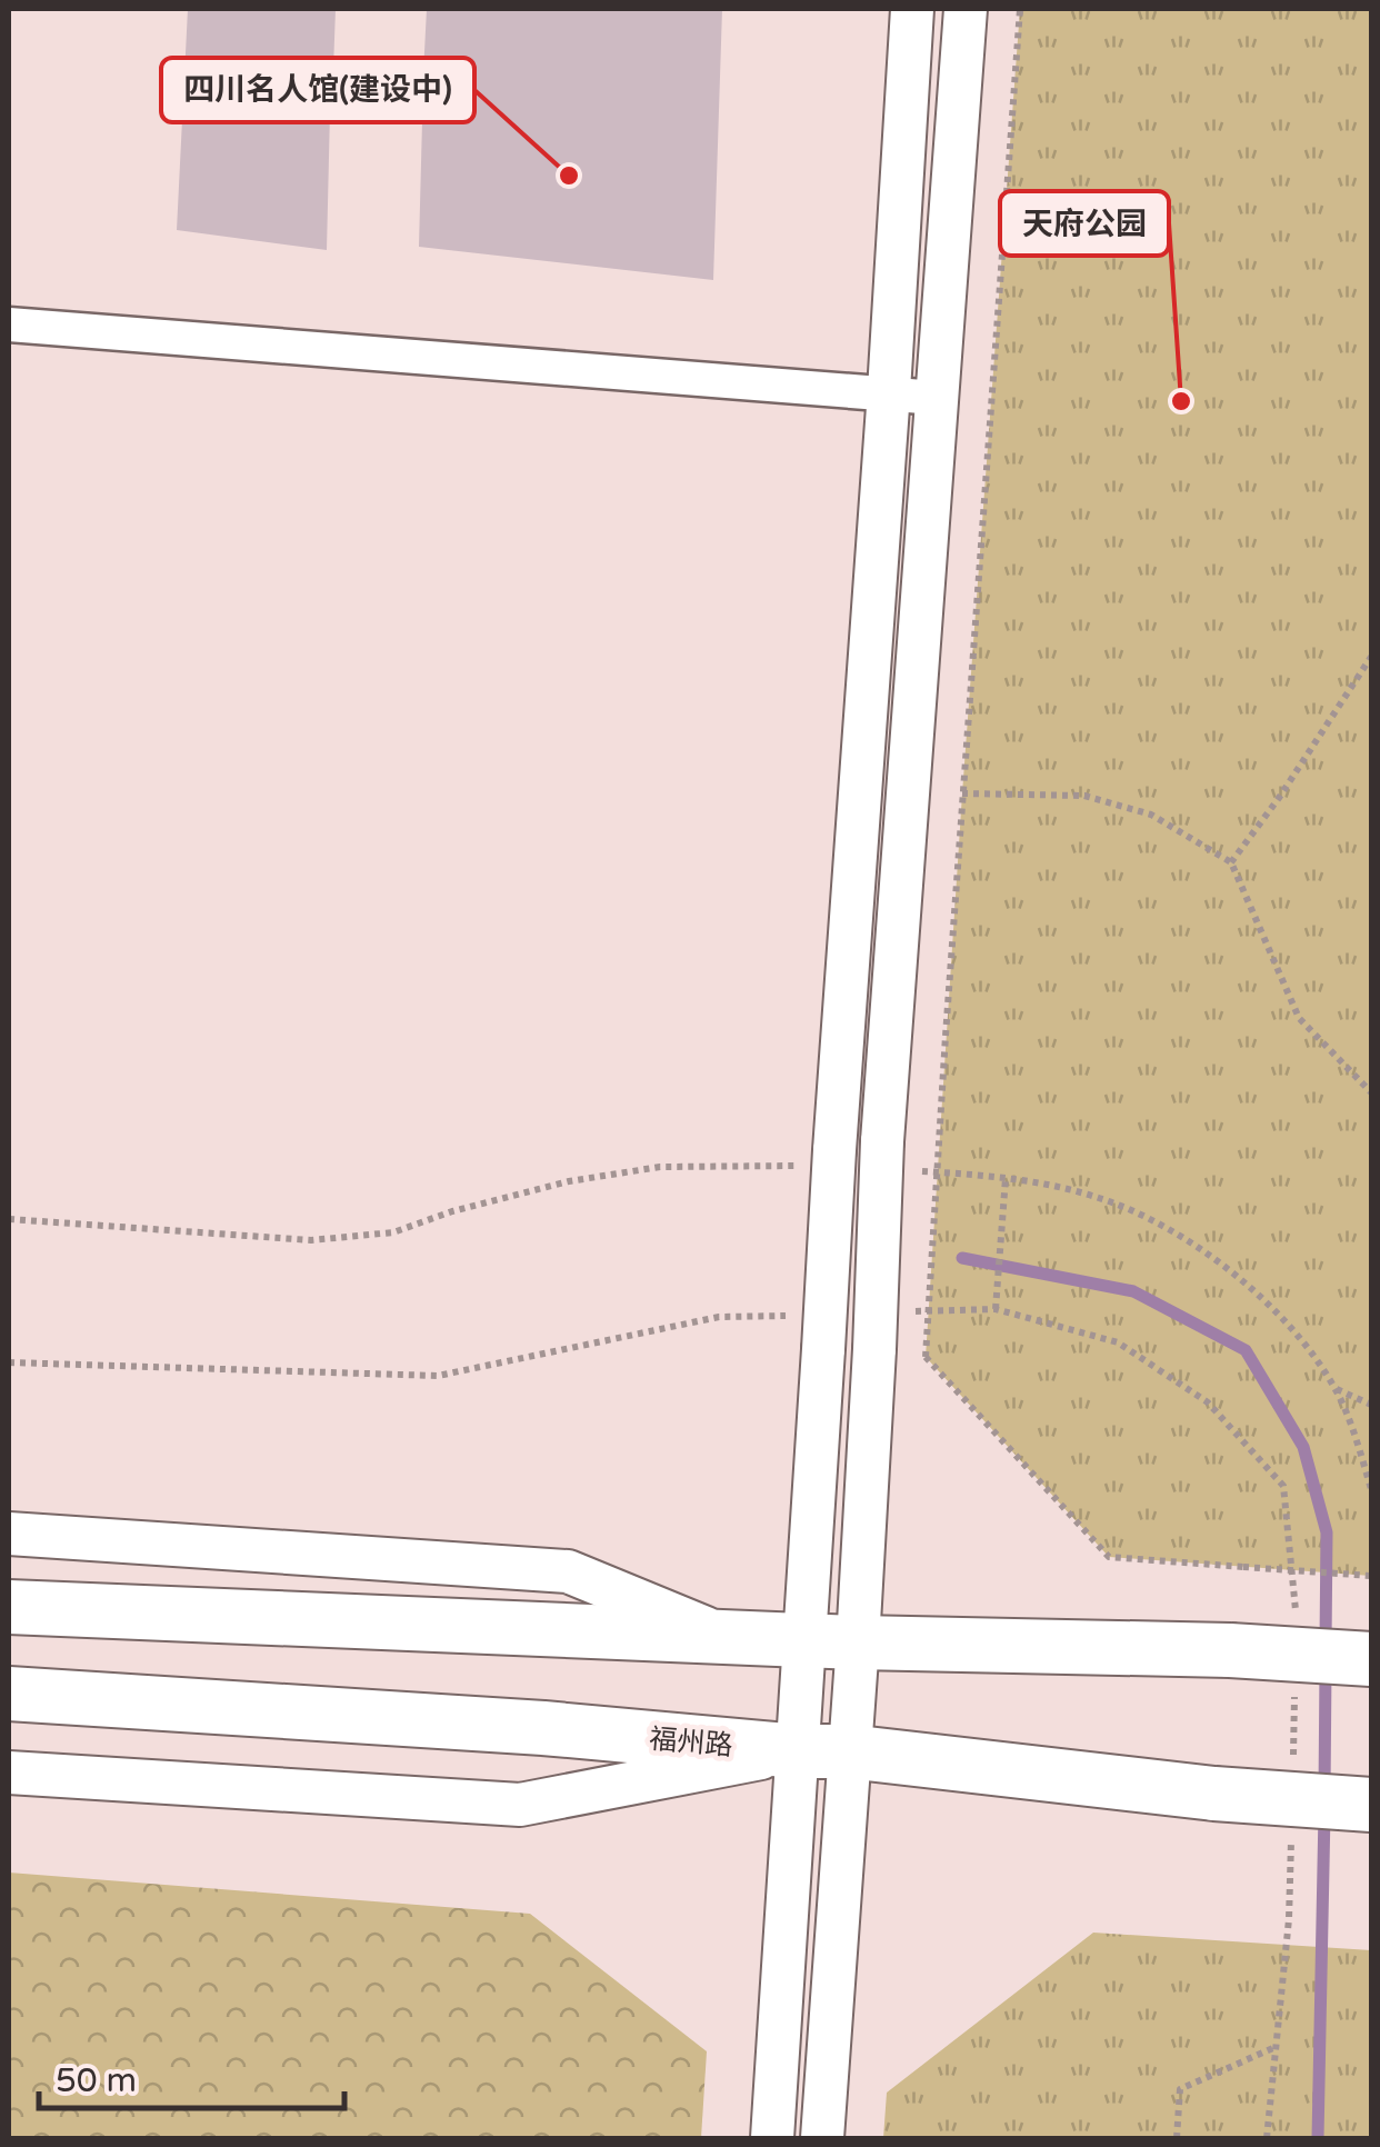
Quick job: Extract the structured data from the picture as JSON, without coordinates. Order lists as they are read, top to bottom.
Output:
{
  "streets": {
    "main road": ["福州路"]
  },
  "places": ["四川名人馆(建设中)", "天府公园"],
  "scale_bar": "50 m"
}
